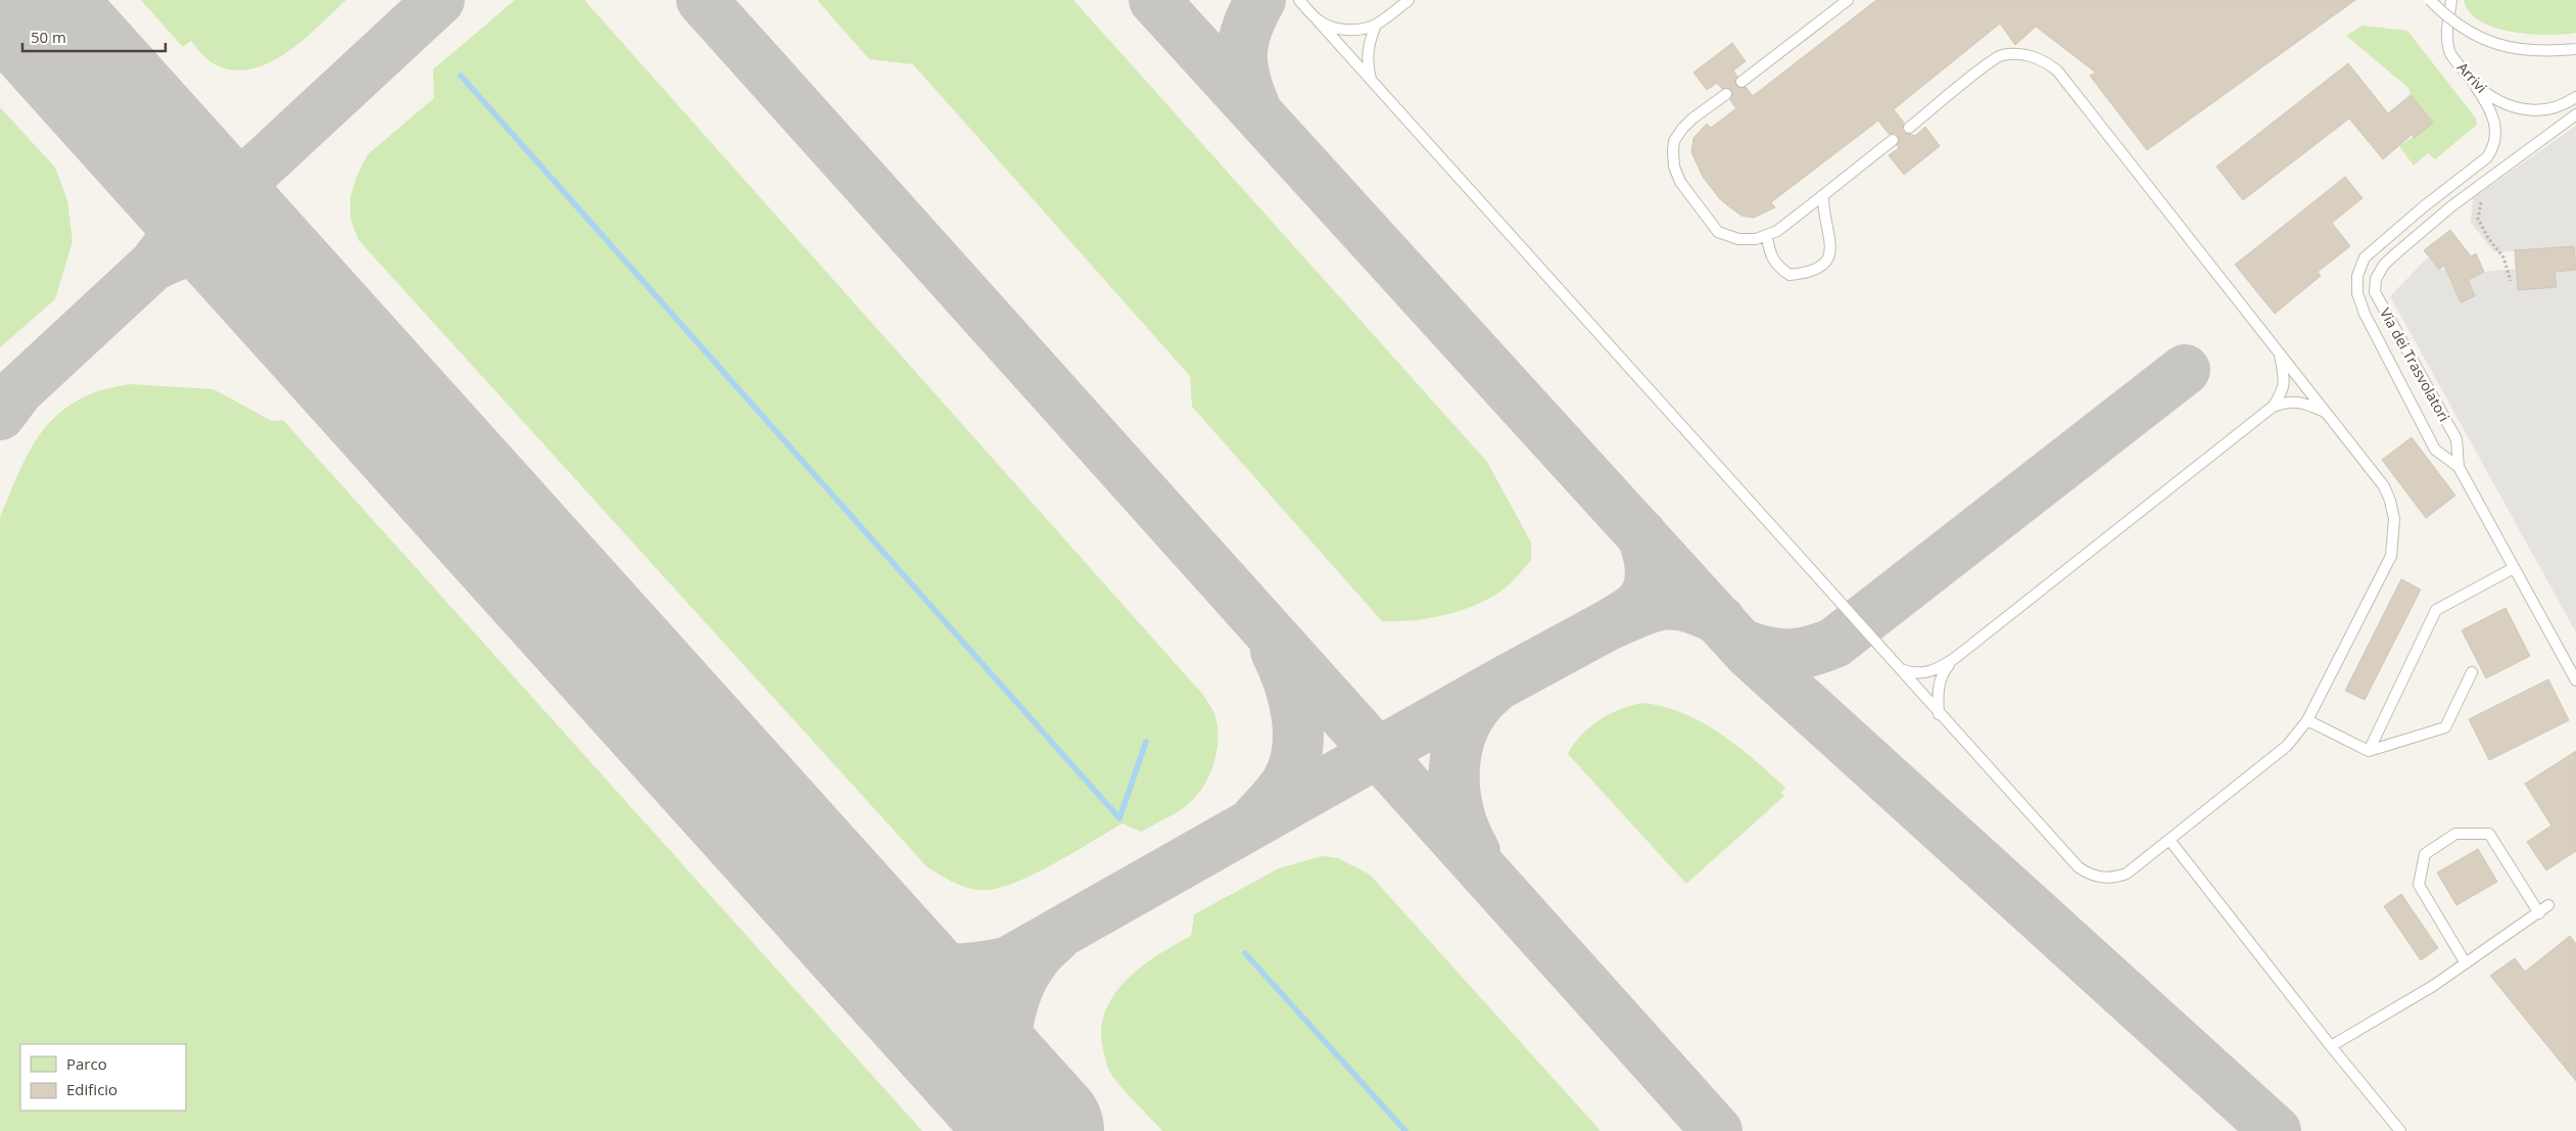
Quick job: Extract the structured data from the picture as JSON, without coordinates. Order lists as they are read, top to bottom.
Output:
{
  "streets": {
    "lane": ["Arrivi", "Via dei Trasvolatori"]
  },
  "legend": ["Parco", "Edificio"],
  "scale_bar": "50 m"
}
